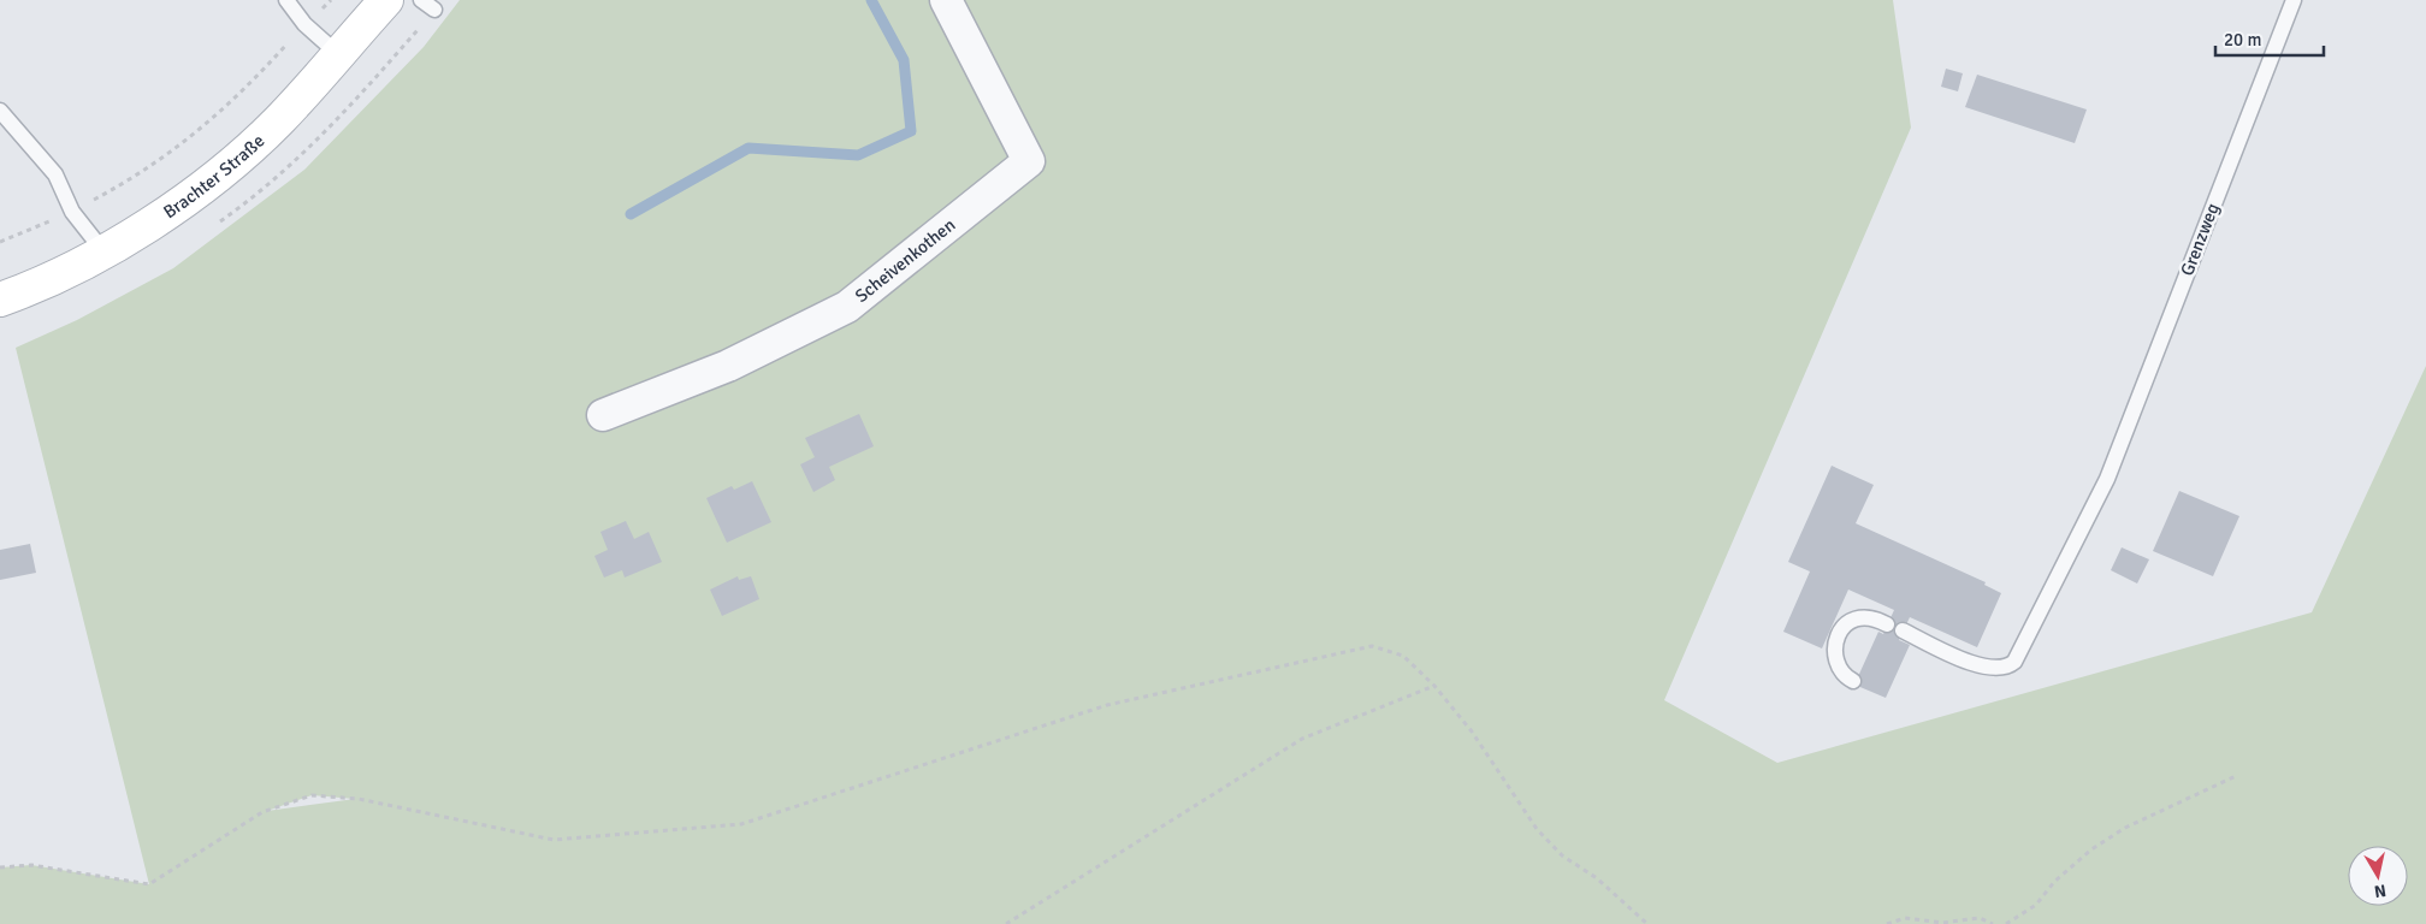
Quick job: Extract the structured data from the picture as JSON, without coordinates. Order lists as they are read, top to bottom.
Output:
{
  "streets": {
    "main road": ["Brachter Straße"],
    "street": ["Scheivenkothen"],
    "lane": ["Grenzweg"]
  },
  "scale_bar": "20 m",
  "north": "bottom"
}
